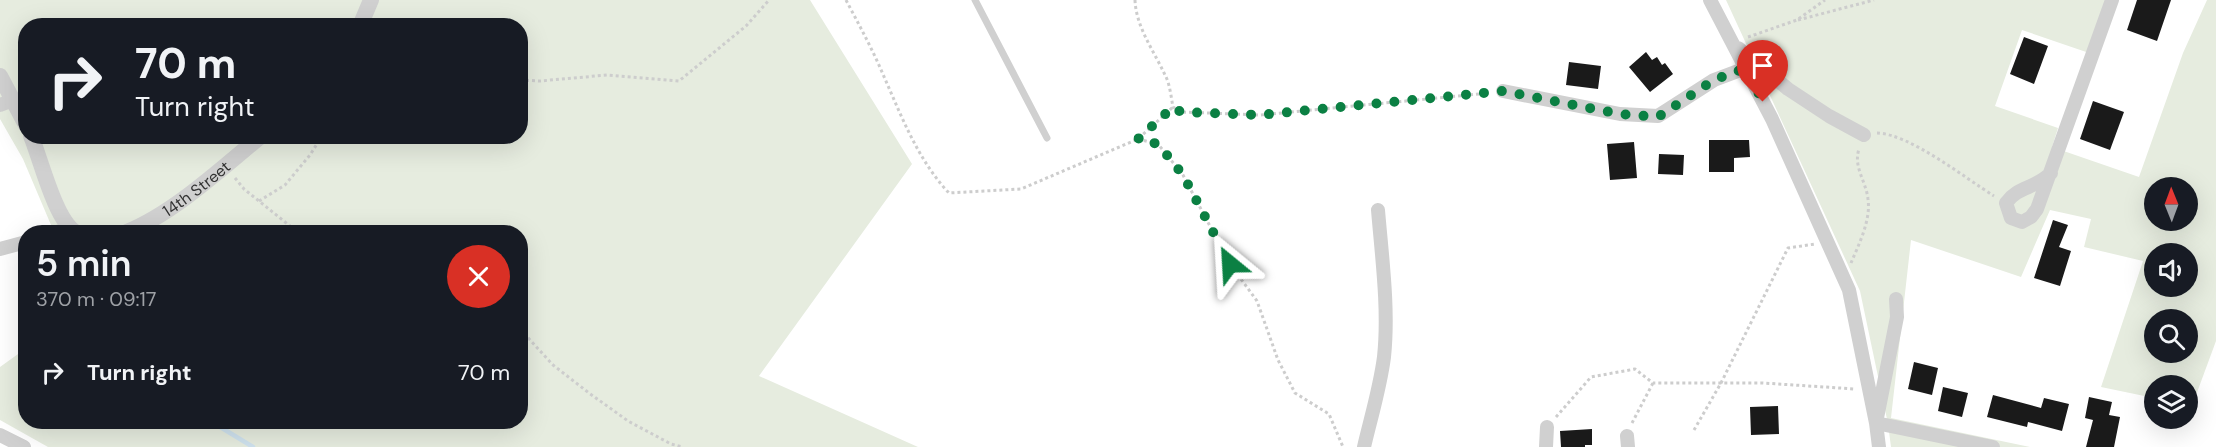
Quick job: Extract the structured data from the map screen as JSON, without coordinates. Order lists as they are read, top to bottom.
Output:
{
  "streets": {
    "street": ["14th Street"]
  },
  "north": "top",
  "page": {
    "turn": ["70 m", "Turn right"],
    "heading": ["5 min", "370 m · 09:17"],
    "list": [
      {
        "name": "Turn right",
        "value": "70 m"
      }
    ]
  }
}
